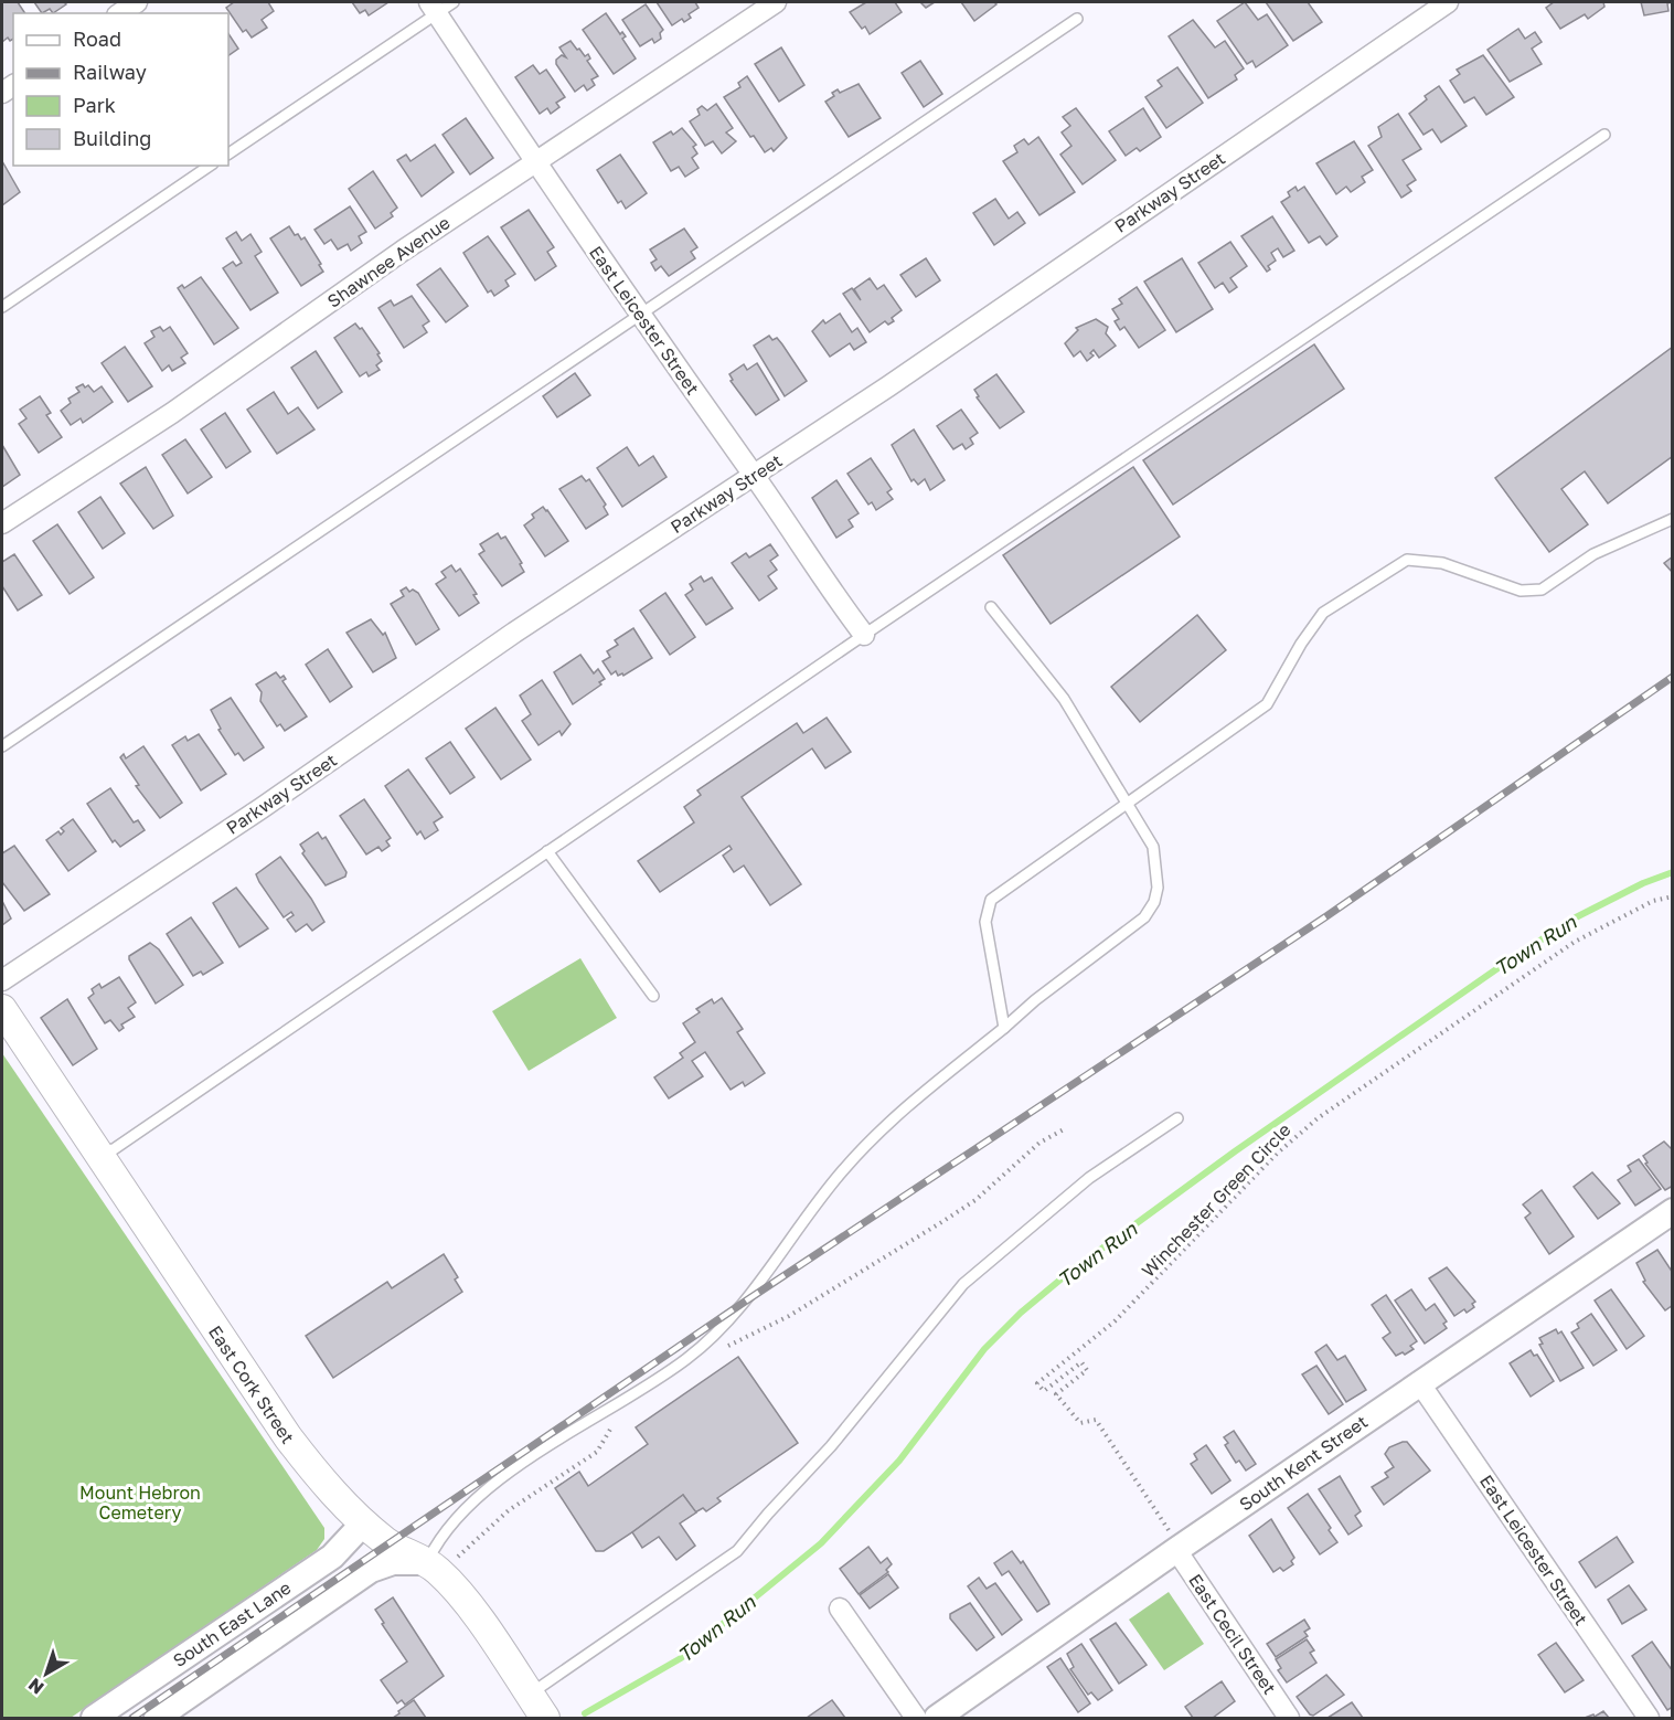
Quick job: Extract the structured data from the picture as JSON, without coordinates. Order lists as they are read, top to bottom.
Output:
{
  "streets": {
    "main road": ["East Cork Street"],
    "street": [
      "Parkway Street",
      "Shawnee Avenue",
      "East Leicester Street",
      "South Kent Street",
      "South East Lane",
      "East Cecil Street"
    ],
    "path": ["Winchester Green Circle"]
  },
  "crossings": [
    ["Parkway Street", "East Leicester Street"],
    ["Shawnee Avenue", "East Leicester Street"],
    ["East Leicester Street", "South Kent Street"],
    ["Winchester Green Circle", "South Kent Street"],
    ["Winchester Green Circle", "East Cecil Street"],
    ["East Cork Street", "South East Lane"],
    ["South Kent Street", "East Cecil Street"]
  ],
  "water": ["Town Run"],
  "parks": ["Mount Hebron Cemetery"],
  "legend": [
    "Road",
    "Railway",
    "Park",
    "Building"
  ],
  "north": "bottom left"
}
